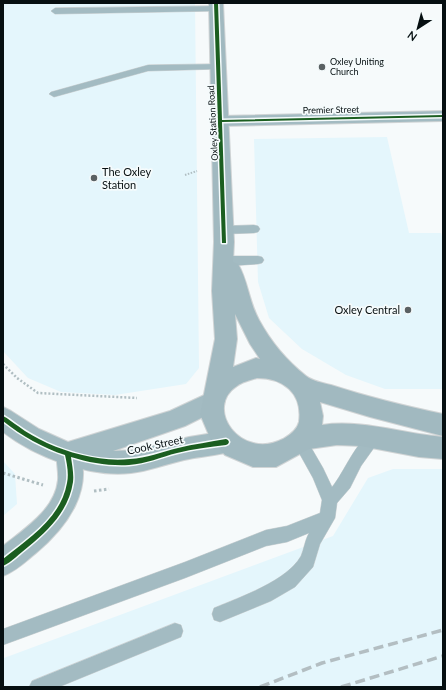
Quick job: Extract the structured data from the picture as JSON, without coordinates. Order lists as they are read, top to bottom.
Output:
{
  "streets": {
    "main road": ["Oxley Station Road"],
    "street": ["Premier Street", "Cook Street"]
  },
  "crossings": [
    ["Premier Street", "Oxley Station Road"],
    ["Oxley Station Road", "Cook Street"]
  ],
  "places": ["Oxley Uniting Church", "The Oxley Station", "Oxley Central"],
  "north": "bottom left"
}
